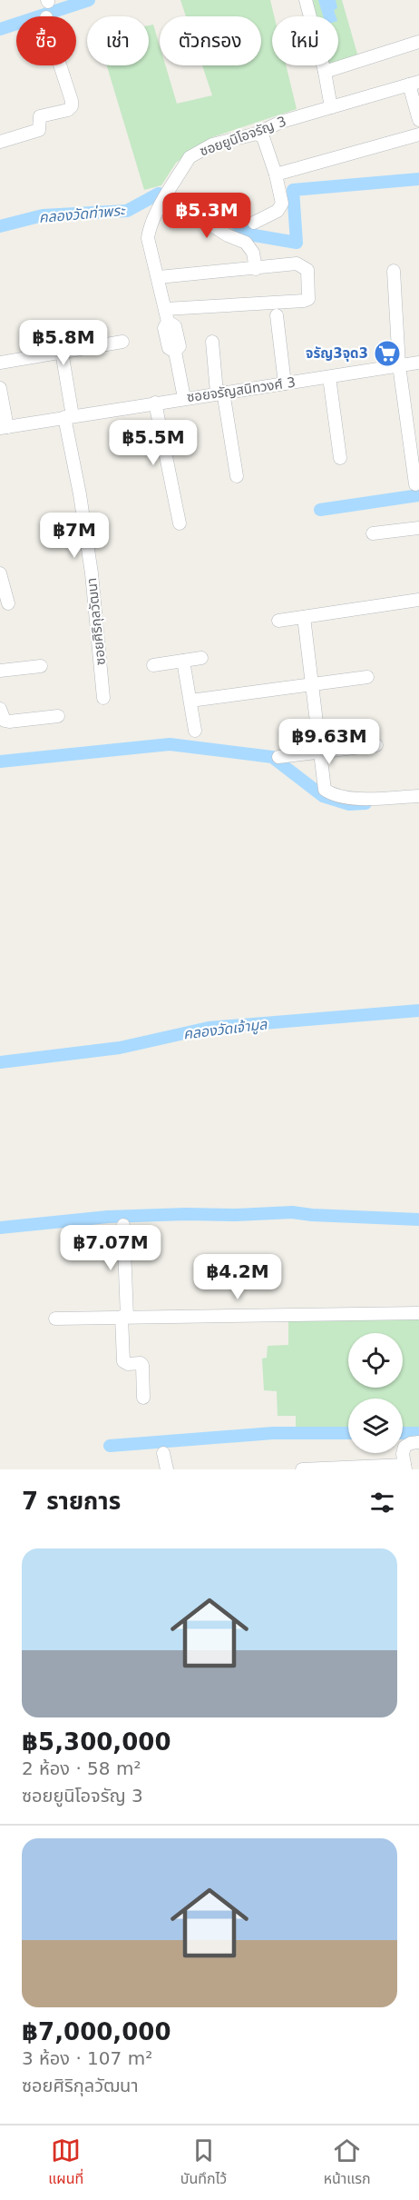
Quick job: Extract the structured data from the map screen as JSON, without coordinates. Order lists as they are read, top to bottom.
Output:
{
  "streets": {
    "street": ["ซอยยูนิโอจรัญ 3", "ซอยจรัญสนิทวงศ์ 3", "ซอยศิริกุลวัฒนา"]
  },
  "crossings": [
    ["ซอยยูนิโอจรัญ 3", "ซอยจรัญสนิทวงศ์ 3"],
    ["ซอยจรัญสนิทวงศ์ 3", "ซอยศิริกุลวัฒนา"]
  ],
  "water": ["คลองวัดท่าพระ", "คลองวัดเจ้ามูล"],
  "places": {
    "supermarket": ["จรัญ3จุด3"]
  },
  "page": {
    "chip": [
      "ซื้อ",
      "เช่า",
      "ตัวกรอง",
      "ใหม่"
    ],
    "price": [
      "฿5.3M",
      "฿5.8M",
      "฿5.5M",
      "฿7M",
      "฿9.63M",
      "฿7.07M",
      "฿4.2M"
    ],
    "heading": "7 รายการ",
    "list": [
      {
        "name": "฿5,300,000",
        "note": "2 ห้อง · 58 m² · ซอยยูนิโอจรัญ 3"
      },
      {
        "name": "฿7,000,000",
        "note": "3 ห้อง · 107 m² · ซอยศิริกุลวัฒนา"
      }
    ],
    "tabs": ["แผนที่", "บันทึกไว้", "หน้าแรก"]
  }
}
